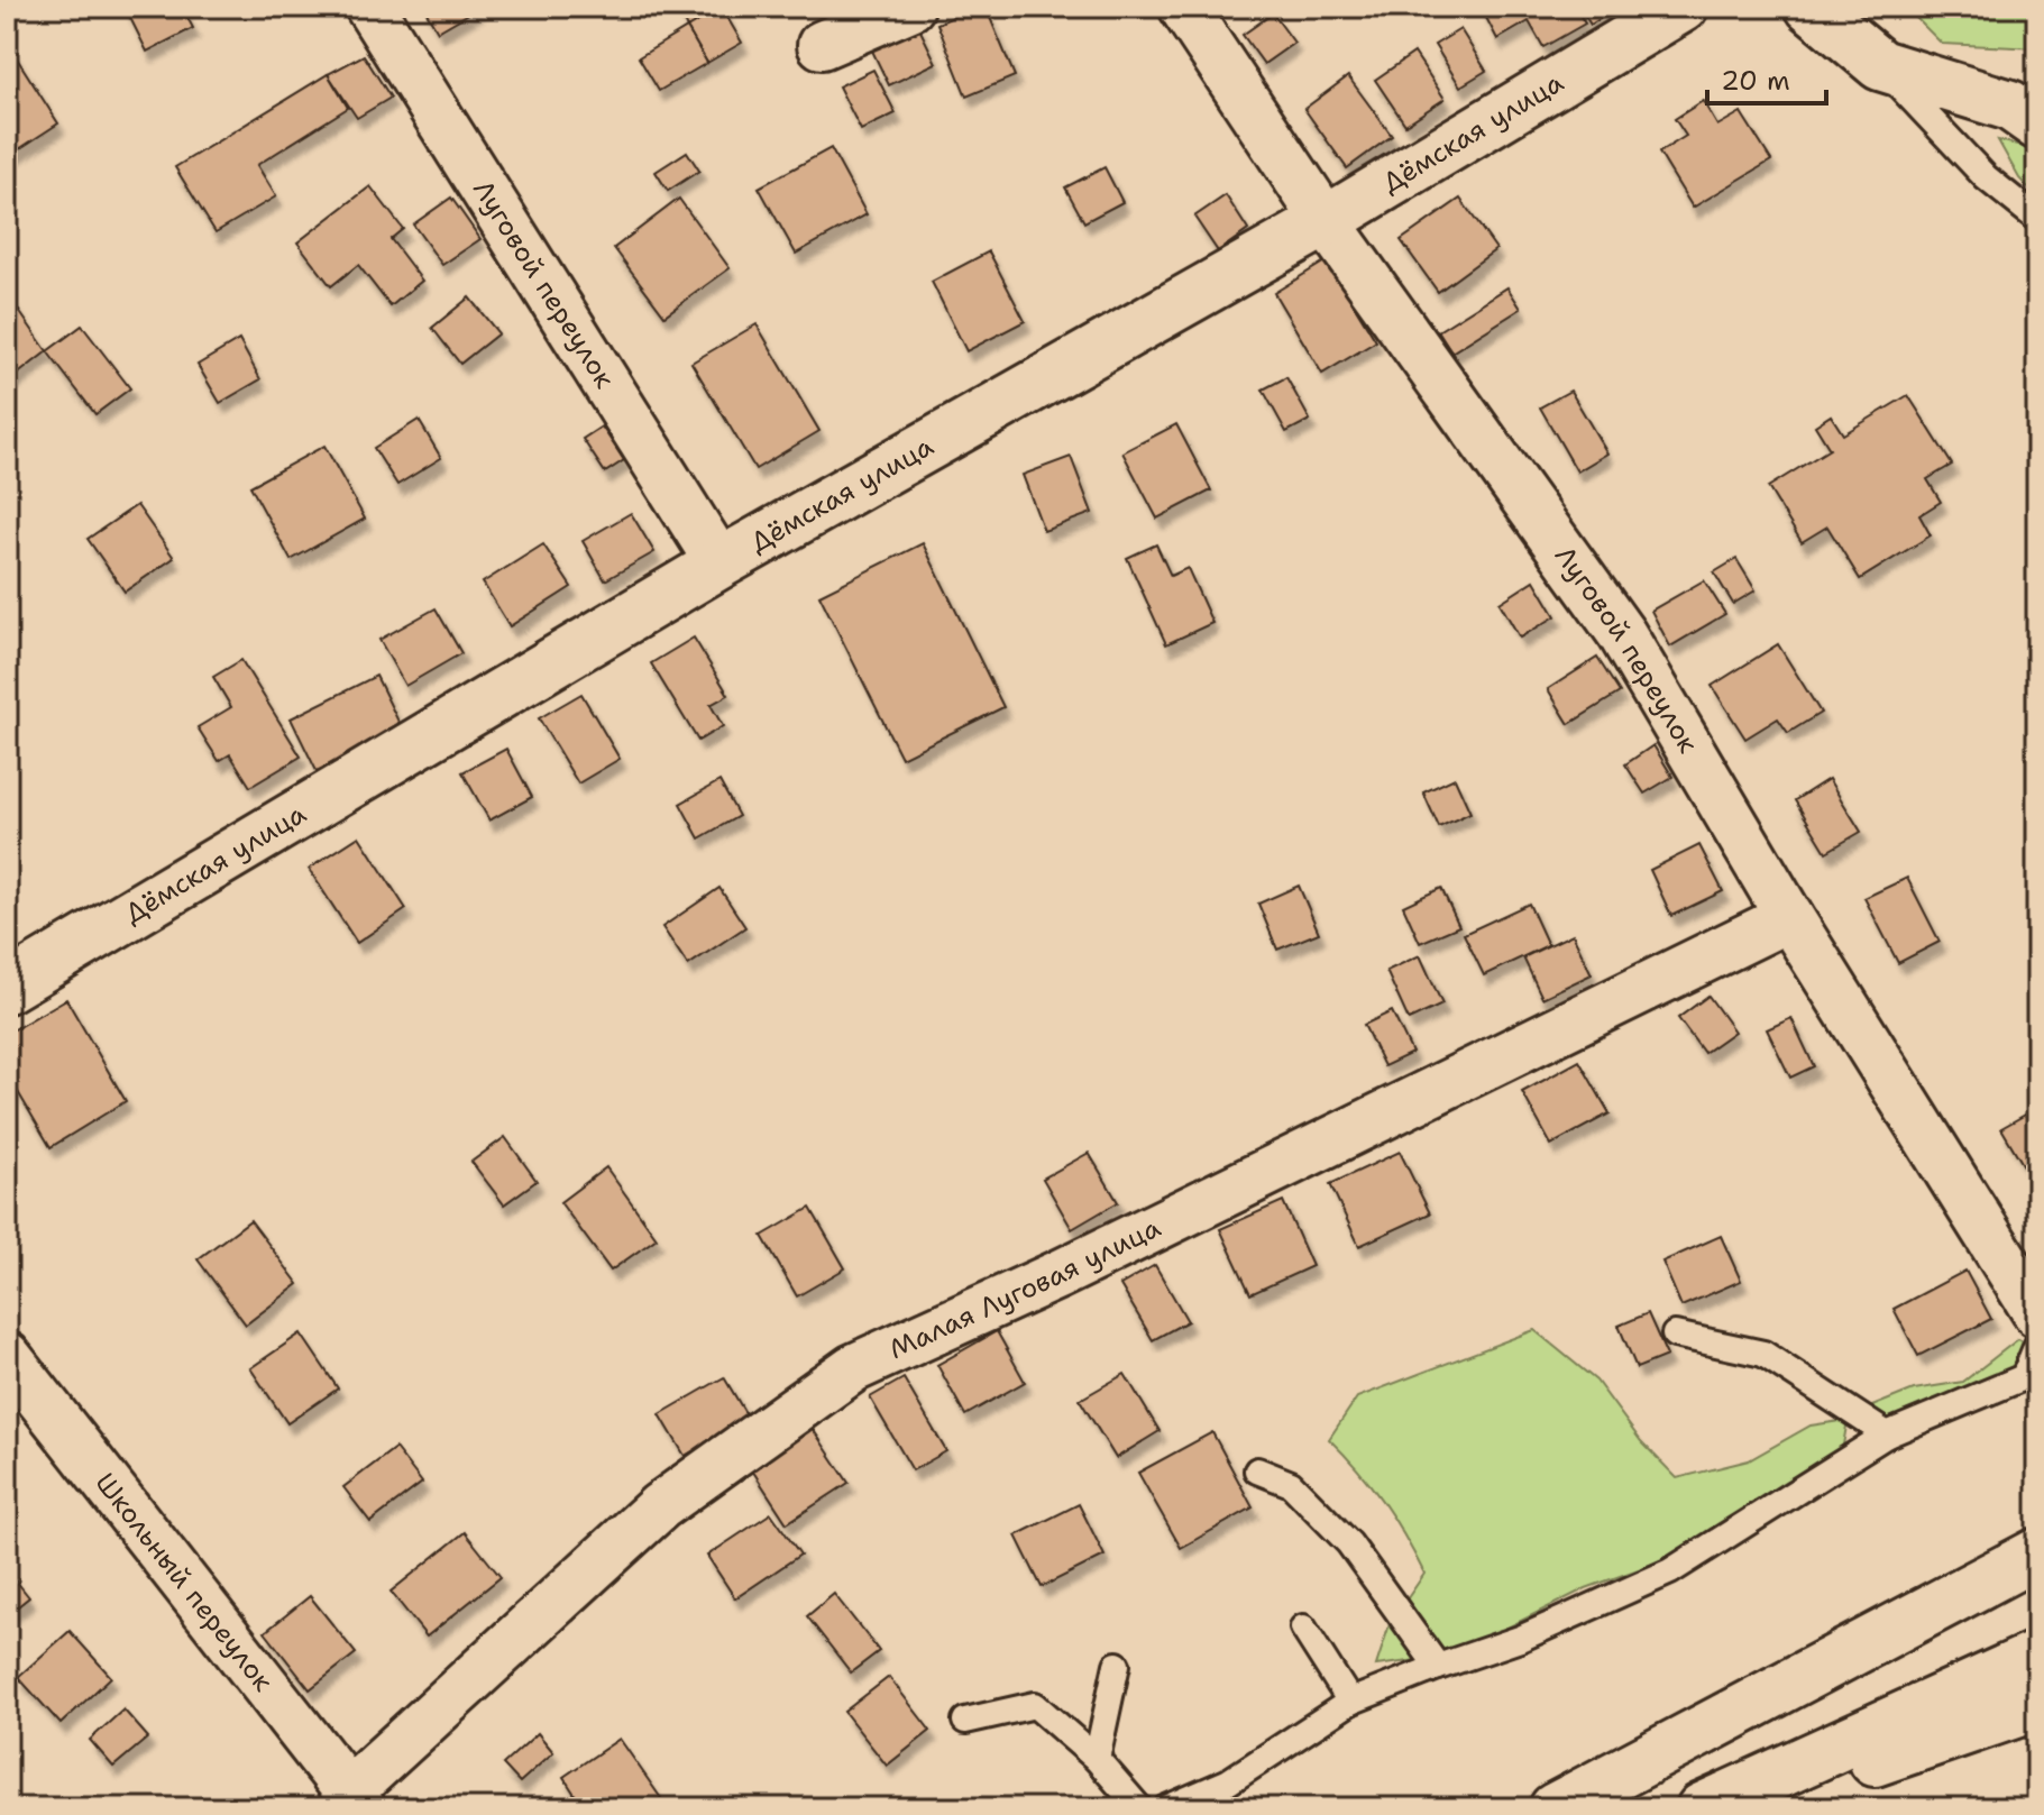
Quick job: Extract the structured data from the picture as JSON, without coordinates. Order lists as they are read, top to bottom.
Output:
{
  "streets": {
    "street": [
      "Дёмская улица",
      "Луговой переулок",
      "Малая Луговая улица",
      "Школьный переулок"
    ]
  },
  "crossings": [
    ["Дёмская улица", "Луговой переулок"],
    ["Луговой переулок", "Малая Луговая улица"],
    ["Малая Луговая улица", "Школьный переулок"]
  ],
  "scale_bar": "20 m"
}
